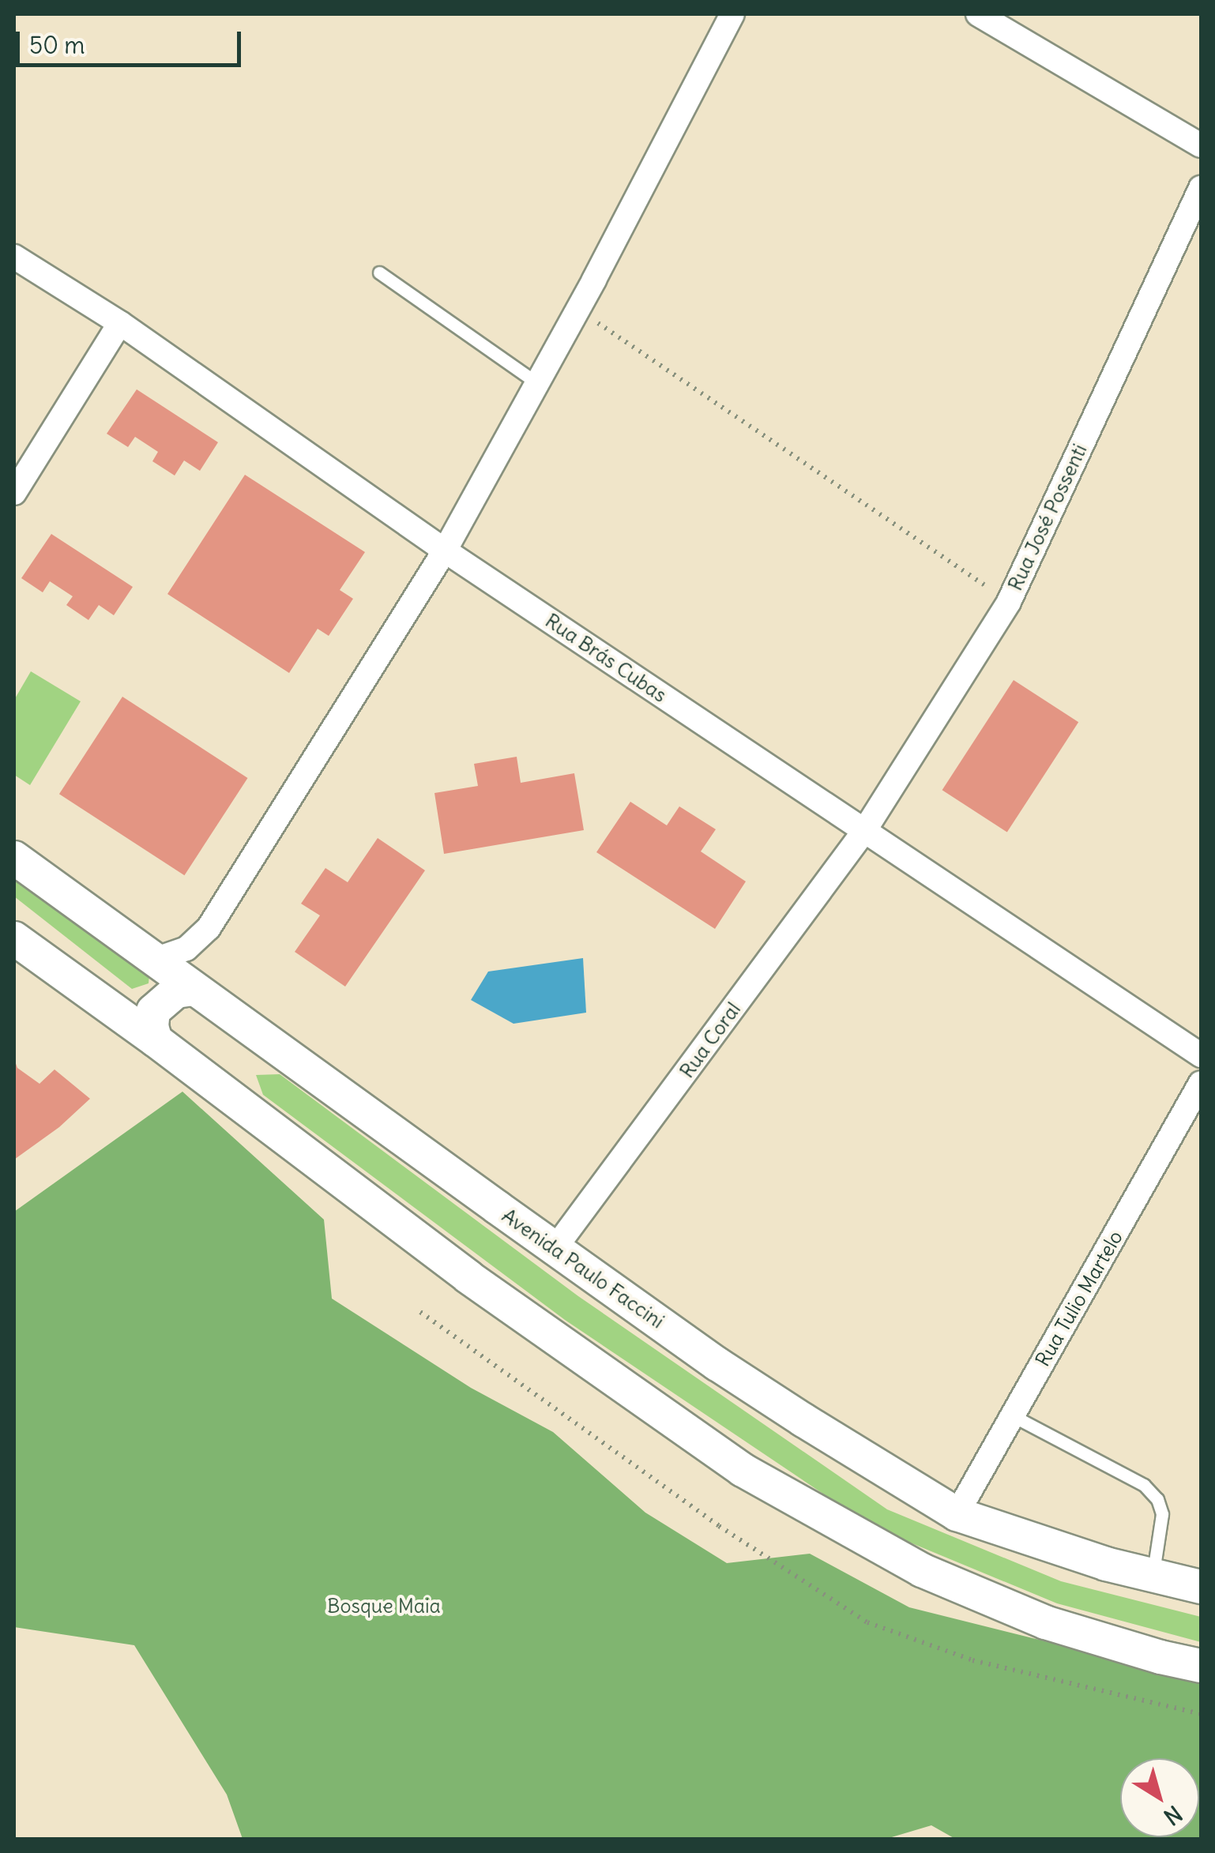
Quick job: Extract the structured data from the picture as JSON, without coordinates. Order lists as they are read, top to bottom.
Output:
{
  "streets": {
    "main road": ["Avenida Paulo Faccini"],
    "street": [
      "Rua José Possenti",
      "Rua Brás Cubas",
      "Rua Coral",
      "Rua Tulio Martelo"
    ]
  },
  "crossings": [
    ["Rua José Possenti", "Rua Brás Cubas"],
    ["Rua José Possenti", "Rua Coral"],
    ["Rua Brás Cubas", "Rua Coral"],
    ["Rua Coral", "Avenida Paulo Faccini"],
    ["Avenida Paulo Faccini", "Rua Tulio Martelo"]
  ],
  "parks": ["Bosque Maia"],
  "scale_bar": "50 m",
  "north": "bottom right"
}
